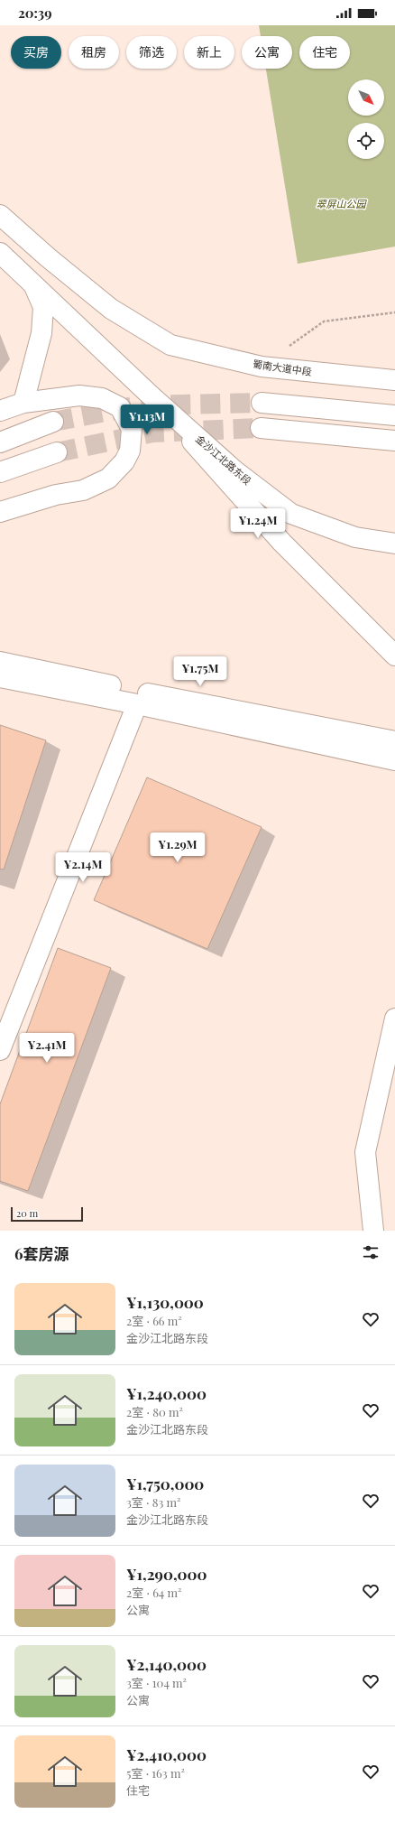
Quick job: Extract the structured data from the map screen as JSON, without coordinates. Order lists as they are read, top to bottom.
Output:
{
  "streets": {
    "main road": ["蜀南大道中段", "金沙江北路东段"]
  },
  "parks": ["翠屏山公园"],
  "scale_bar": "20 m",
  "north": "bottom right",
  "page": {
    "status": "20:39",
    "chip": [
      "买房",
      "租房",
      "筛选",
      "新上",
      "公寓",
      "住宅"
    ],
    "price": [
      "¥1.13M",
      "¥1.24M",
      "¥1.75M",
      "¥1.29M",
      "¥2.14M",
      "¥2.41M"
    ],
    "scale": "20 m",
    "heading": "6套房源",
    "list": [
      {
        "name": "¥1,130,000",
        "note": "2室 · 66 m² · 金沙江北路东段"
      },
      {
        "name": "¥1,240,000",
        "note": "2室 · 80 m² · 金沙江北路东段"
      },
      {
        "name": "¥1,750,000",
        "note": "3室 · 83 m² · 金沙江北路东段"
      },
      {
        "name": "¥1,290,000",
        "note": "2室 · 64 m² · 公寓"
      },
      {
        "name": "¥2,140,000",
        "note": "3室 · 104 m² · 公寓"
      },
      {
        "name": "¥2,410,000",
        "note": "5室 · 163 m² · 住宅"
      }
    ]
  }
}
